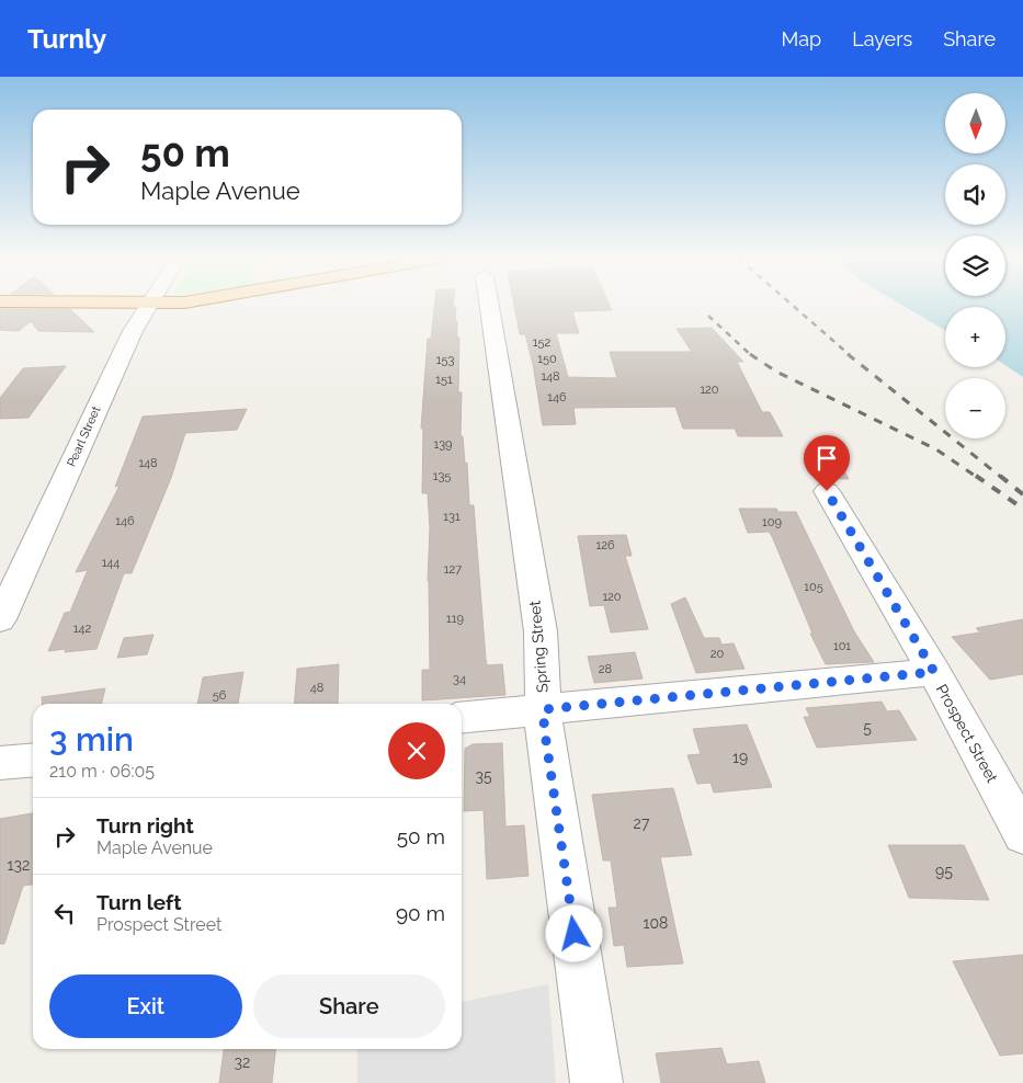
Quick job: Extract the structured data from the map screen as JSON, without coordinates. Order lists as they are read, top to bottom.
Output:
{
  "streets": {
    "street": ["Pearl Street", "Spring Street", "Prospect Street"]
  },
  "house_numbers": [
    "152",
    "150",
    "153",
    "148",
    "151",
    "120",
    "146",
    "139",
    "148",
    "135",
    "131",
    "146",
    "109",
    "126",
    "144",
    "127",
    "105",
    "120",
    "119",
    "142",
    "101",
    "20",
    "28",
    "34",
    "48",
    "56",
    "5",
    "19",
    "35",
    "27",
    "132",
    "95",
    "108",
    "32"
  ],
  "north": "bottom",
  "page": {
    "header": "Turnly",
    "nav": ["Map", "Layers", "Share"],
    "map_buttons": ["+", "−"],
    "turn": ["50 m", "Maple Avenue"],
    "heading": ["3 min", "210 m · 06:05"],
    "list": [
      {
        "name": "Turn right",
        "note": "Maple Avenue",
        "value": "50 m"
      },
      {
        "name": "Turn left",
        "note": "Prospect Street",
        "value": "90 m"
      }
    ],
    "buttons": ["Exit", "Share"]
  }
}
